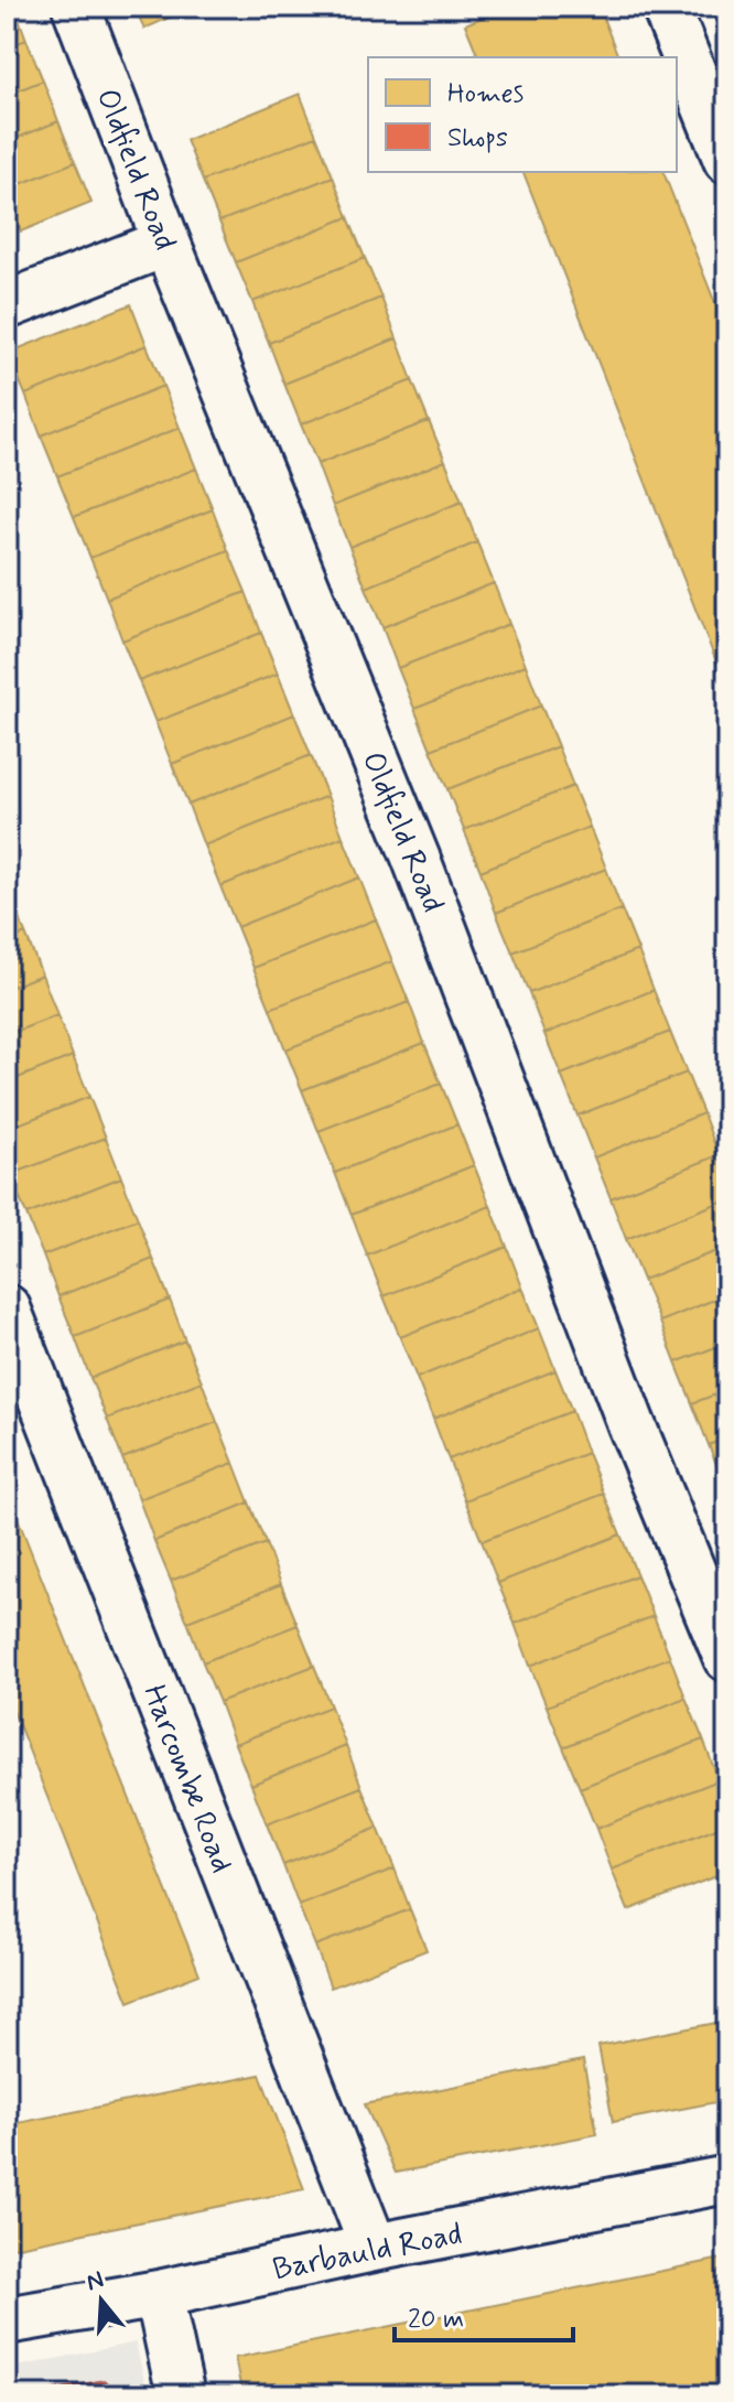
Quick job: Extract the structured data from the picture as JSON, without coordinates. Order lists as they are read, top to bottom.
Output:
{
  "streets": {
    "street": ["Oldfield Road", "Harcombe Road", "Barbauld Road"]
  },
  "crossings": [
    ["Harcombe Road", "Barbauld Road"]
  ],
  "legend": ["Homes", "Shops"],
  "scale_bar": "20 m",
  "north": "top"
}
